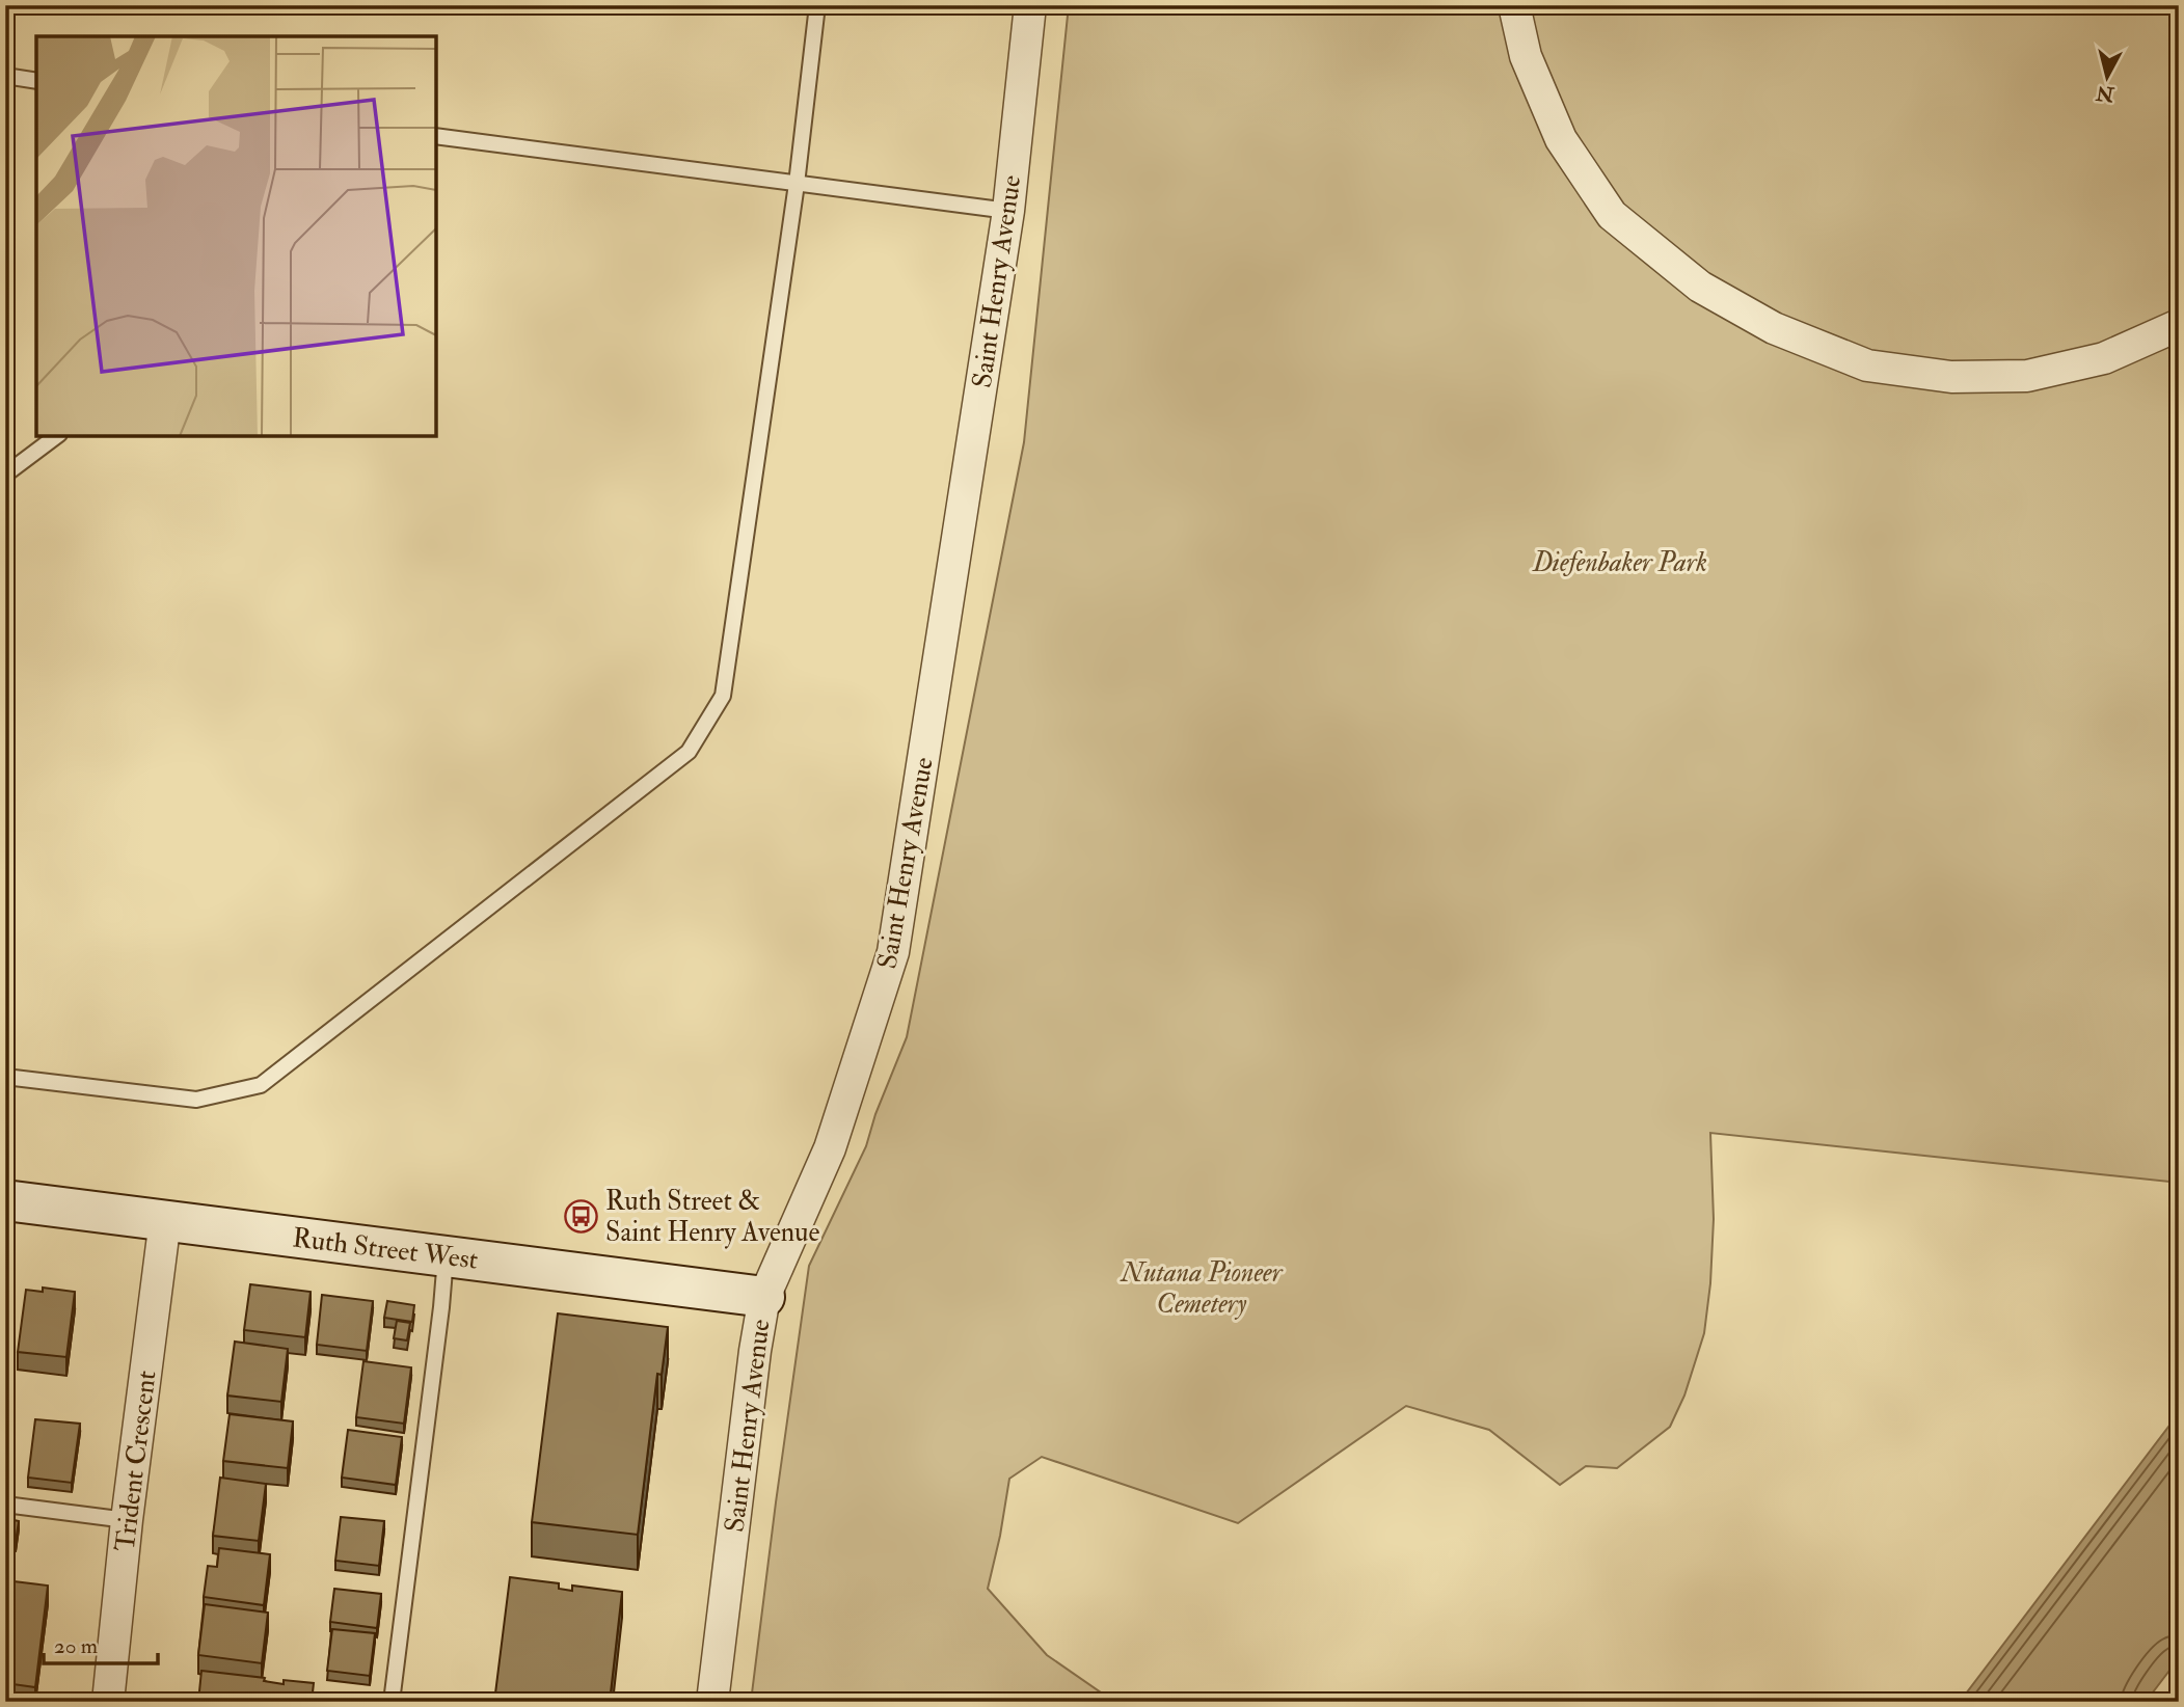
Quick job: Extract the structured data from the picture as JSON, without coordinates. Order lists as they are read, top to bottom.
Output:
{
  "streets": {
    "street": ["Saint Henry Avenue", "Ruth Street West", "Trident Crescent"]
  },
  "crossings": [
    ["Saint Henry Avenue", "Ruth Street West"],
    ["Ruth Street West", "Trident Crescent"]
  ],
  "parks": ["Diefenbaker Park", "Nutana Pioneer Cemetery"],
  "places": {
    "bus stop": ["Ruth Street & Saint Henry Avenue"]
  },
  "scale_bar": "20 m",
  "north": "bottom"
}
